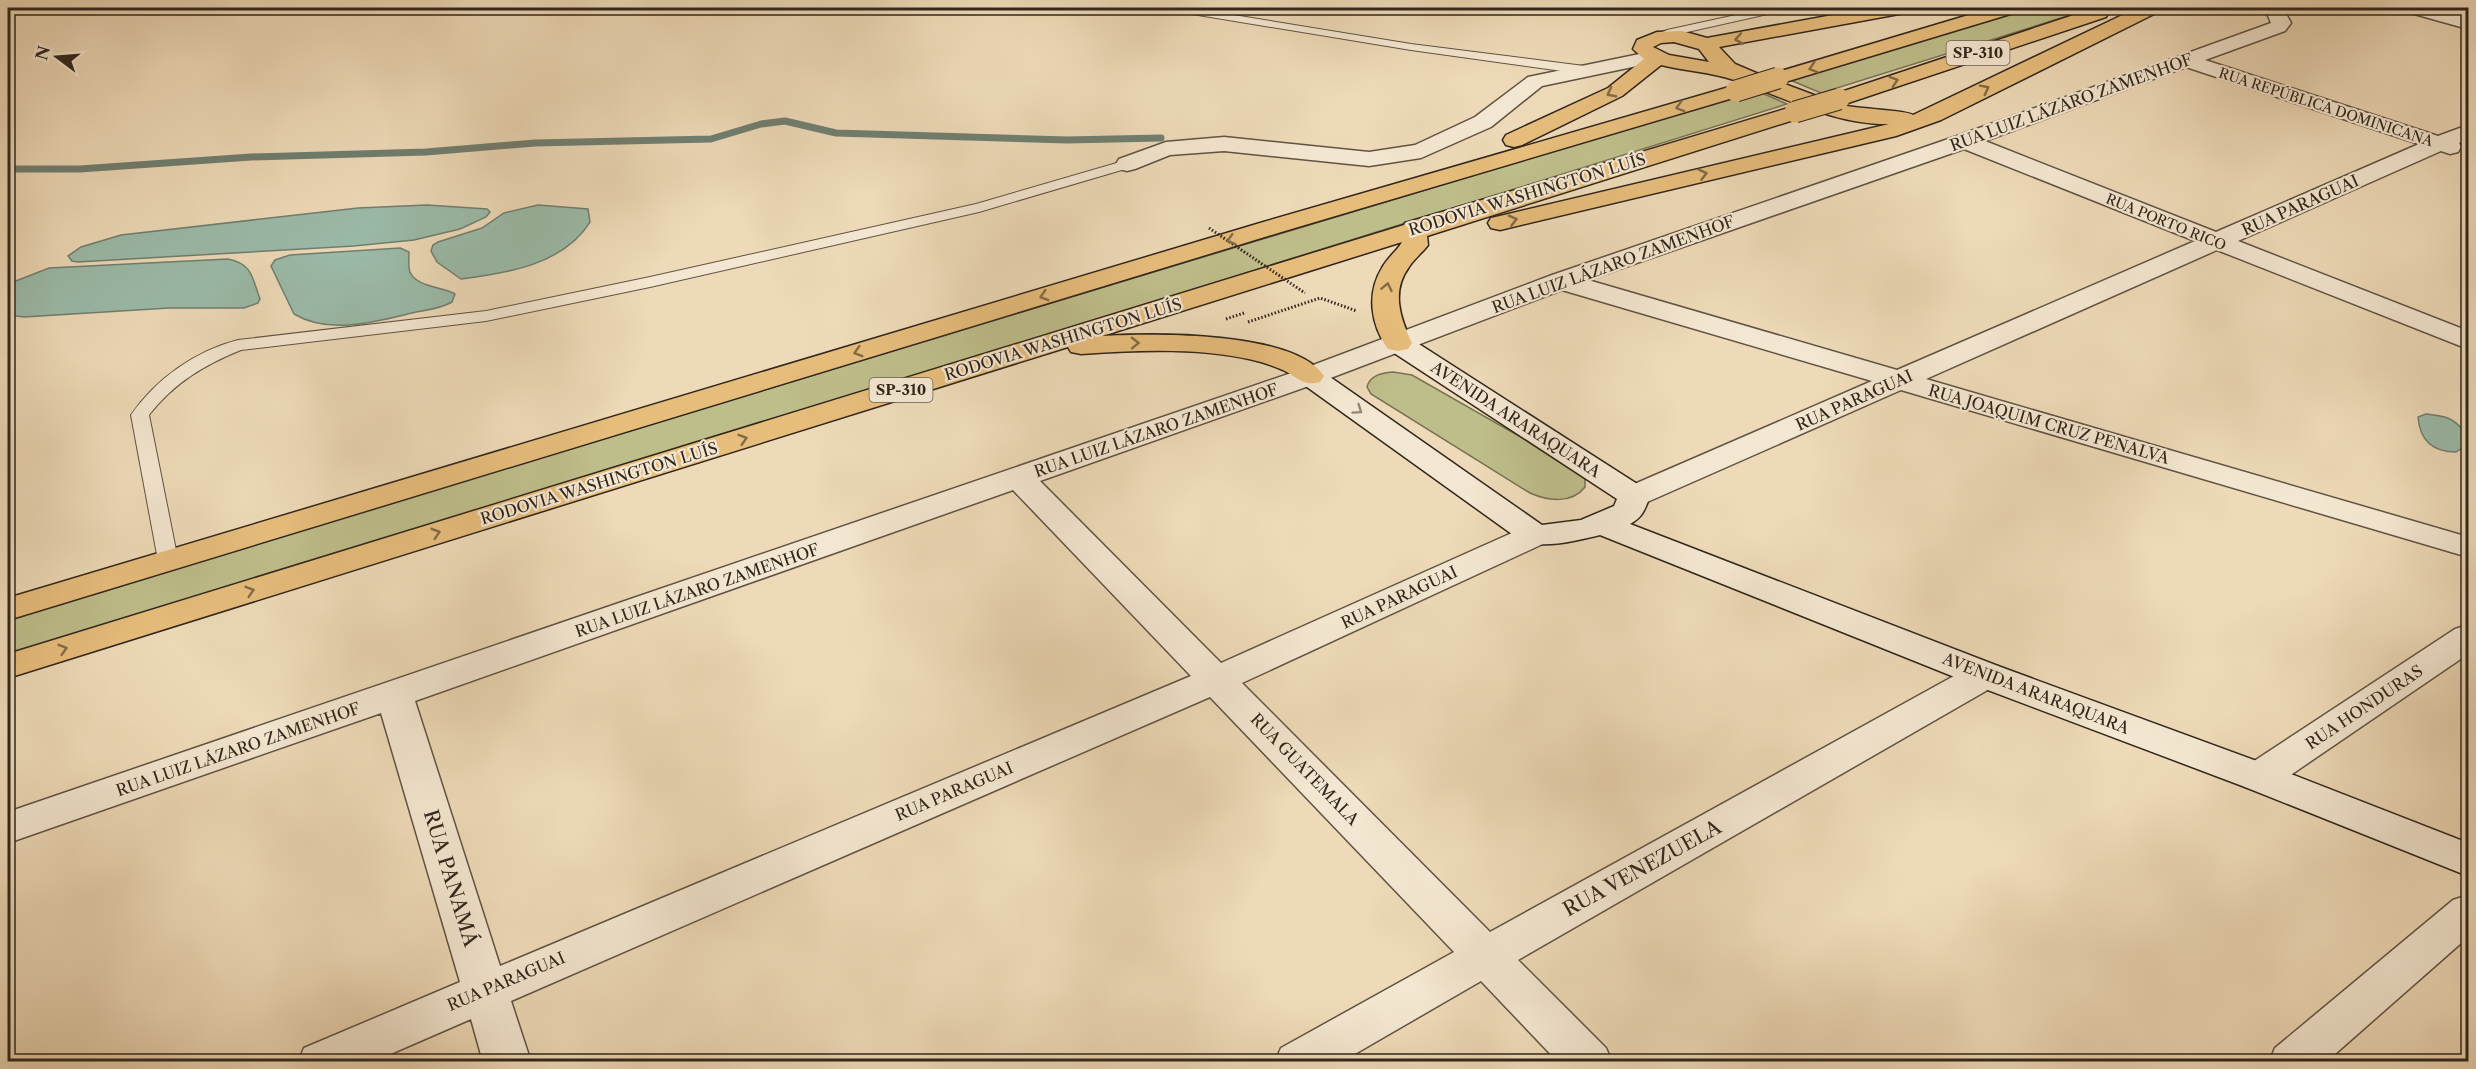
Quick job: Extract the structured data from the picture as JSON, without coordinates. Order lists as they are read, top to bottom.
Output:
{
  "streets": {
    "highway": ["SP-310", "RODOVIA WASHINGTON LUÍS"],
    "street": [
      "RUA LUIZ LÁZARO ZAMENHOF",
      "RUA REPÚBLICA DOMINICANA",
      "RUA PARAGUAI",
      "RUA PORTO RICO",
      "AVENIDA ARARAQUARA",
      "RUA JOAQUIM CRUZ PENALVA",
      "RUA HONDURAS",
      "RUA GUATEMALA",
      "RUA VENEZUELA",
      "RUA PANAMÁ"
    ]
  },
  "crossings": [
    ["RUA LUIZ LÁZARO ZAMENHOF", "RUA REPÚBLICA DOMINICANA"],
    ["RUA LUIZ LÁZARO ZAMENHOF", "RUA PORTO RICO"],
    ["RUA LUIZ LÁZARO ZAMENHOF", "AVENIDA ARARAQUARA"],
    ["RUA LUIZ LÁZARO ZAMENHOF", "RUA JOAQUIM CRUZ PENALVA"],
    ["RUA LUIZ LÁZARO ZAMENHOF", "RUA GUATEMALA"],
    ["RUA LUIZ LÁZARO ZAMENHOF", "RUA PANAMÁ"],
    ["RUA REPÚBLICA DOMINICANA", "RUA PARAGUAI"],
    ["RUA PARAGUAI", "RUA PORTO RICO"],
    ["RUA PARAGUAI", "AVENIDA ARARAQUARA"],
    ["RUA PARAGUAI", "RUA JOAQUIM CRUZ PENALVA"],
    ["RUA PARAGUAI", "RUA GUATEMALA"],
    ["RUA PARAGUAI", "RUA PANAMÁ"],
    ["AVENIDA ARARAQUARA", "RUA HONDURAS"],
    ["AVENIDA ARARAQUARA", "RUA VENEZUELA"],
    ["RUA GUATEMALA", "RUA VENEZUELA"]
  ],
  "north": "left"
}
